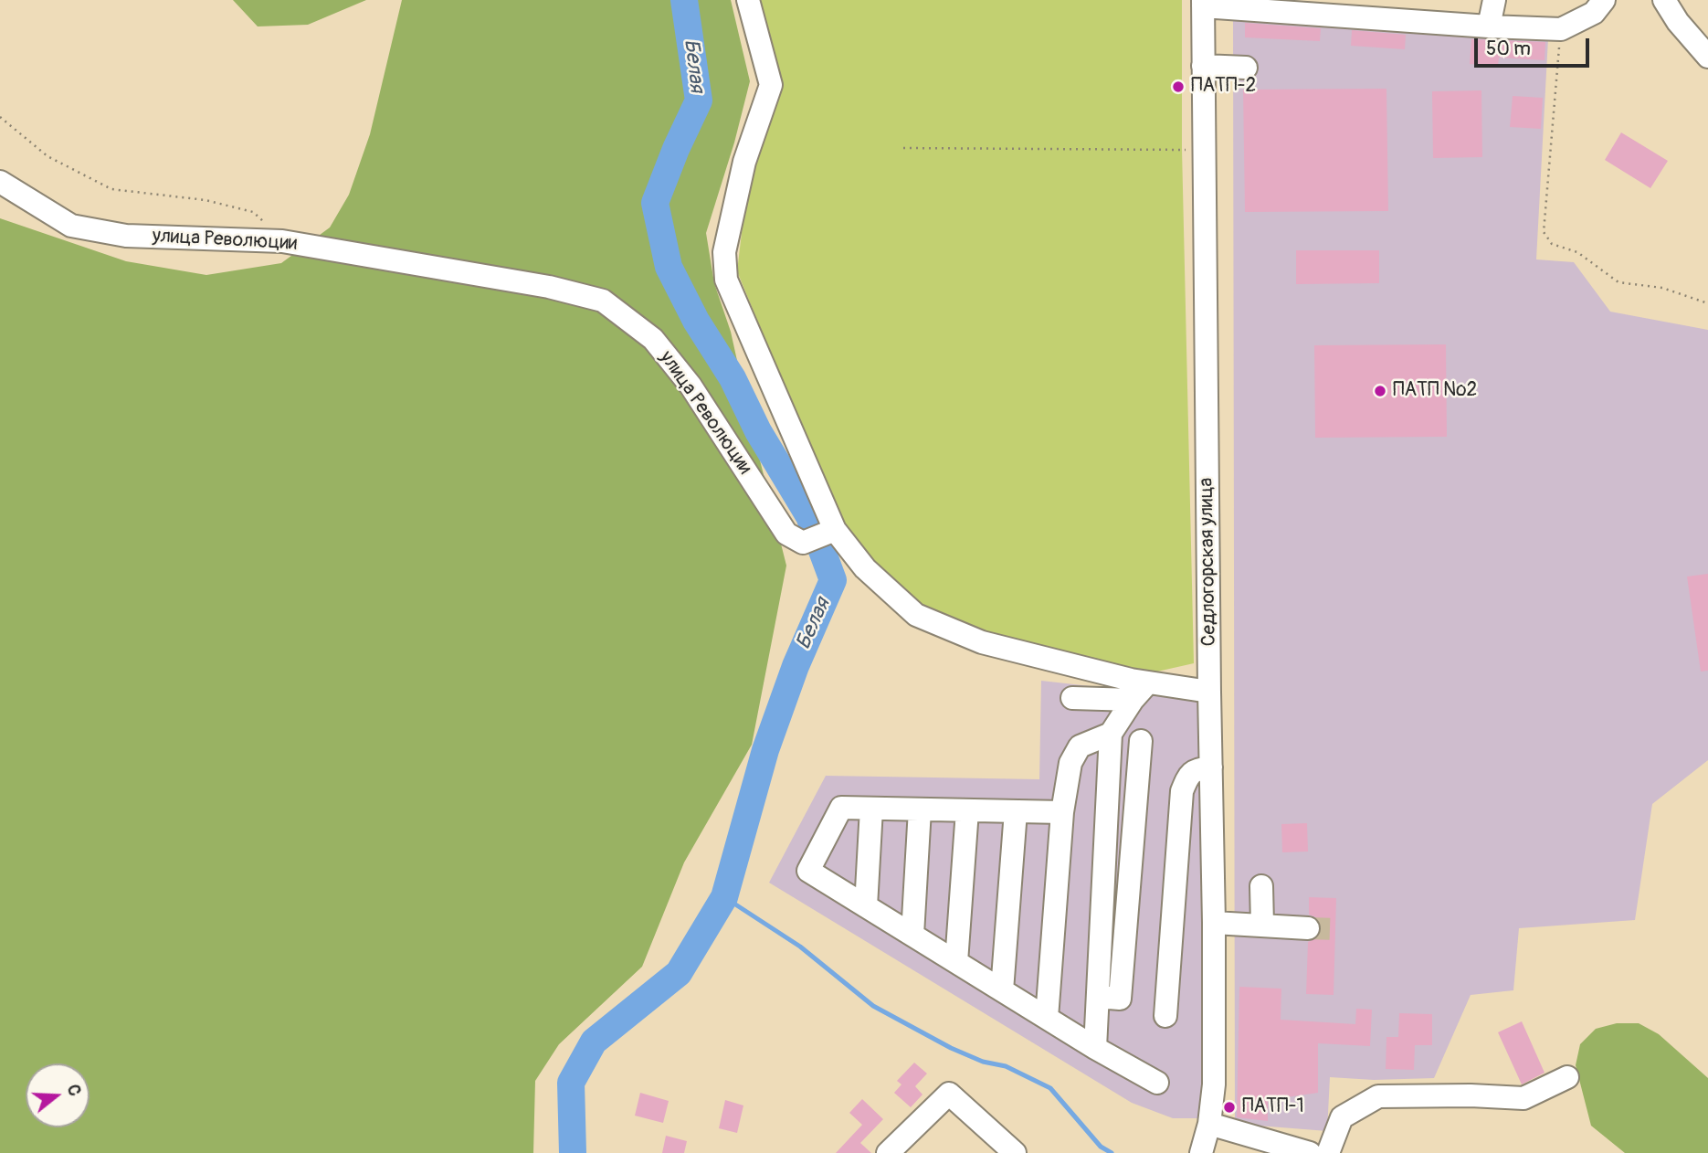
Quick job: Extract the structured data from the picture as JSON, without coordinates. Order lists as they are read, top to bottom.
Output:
{
  "streets": {
    "street": ["улица Революции", "Седлогорская улица"]
  },
  "water": ["Белая"],
  "places": ["ПАТП-2", "ПАТП №2", "ПАТП-1"],
  "scale_bar": "50 m",
  "north": "right"
}
